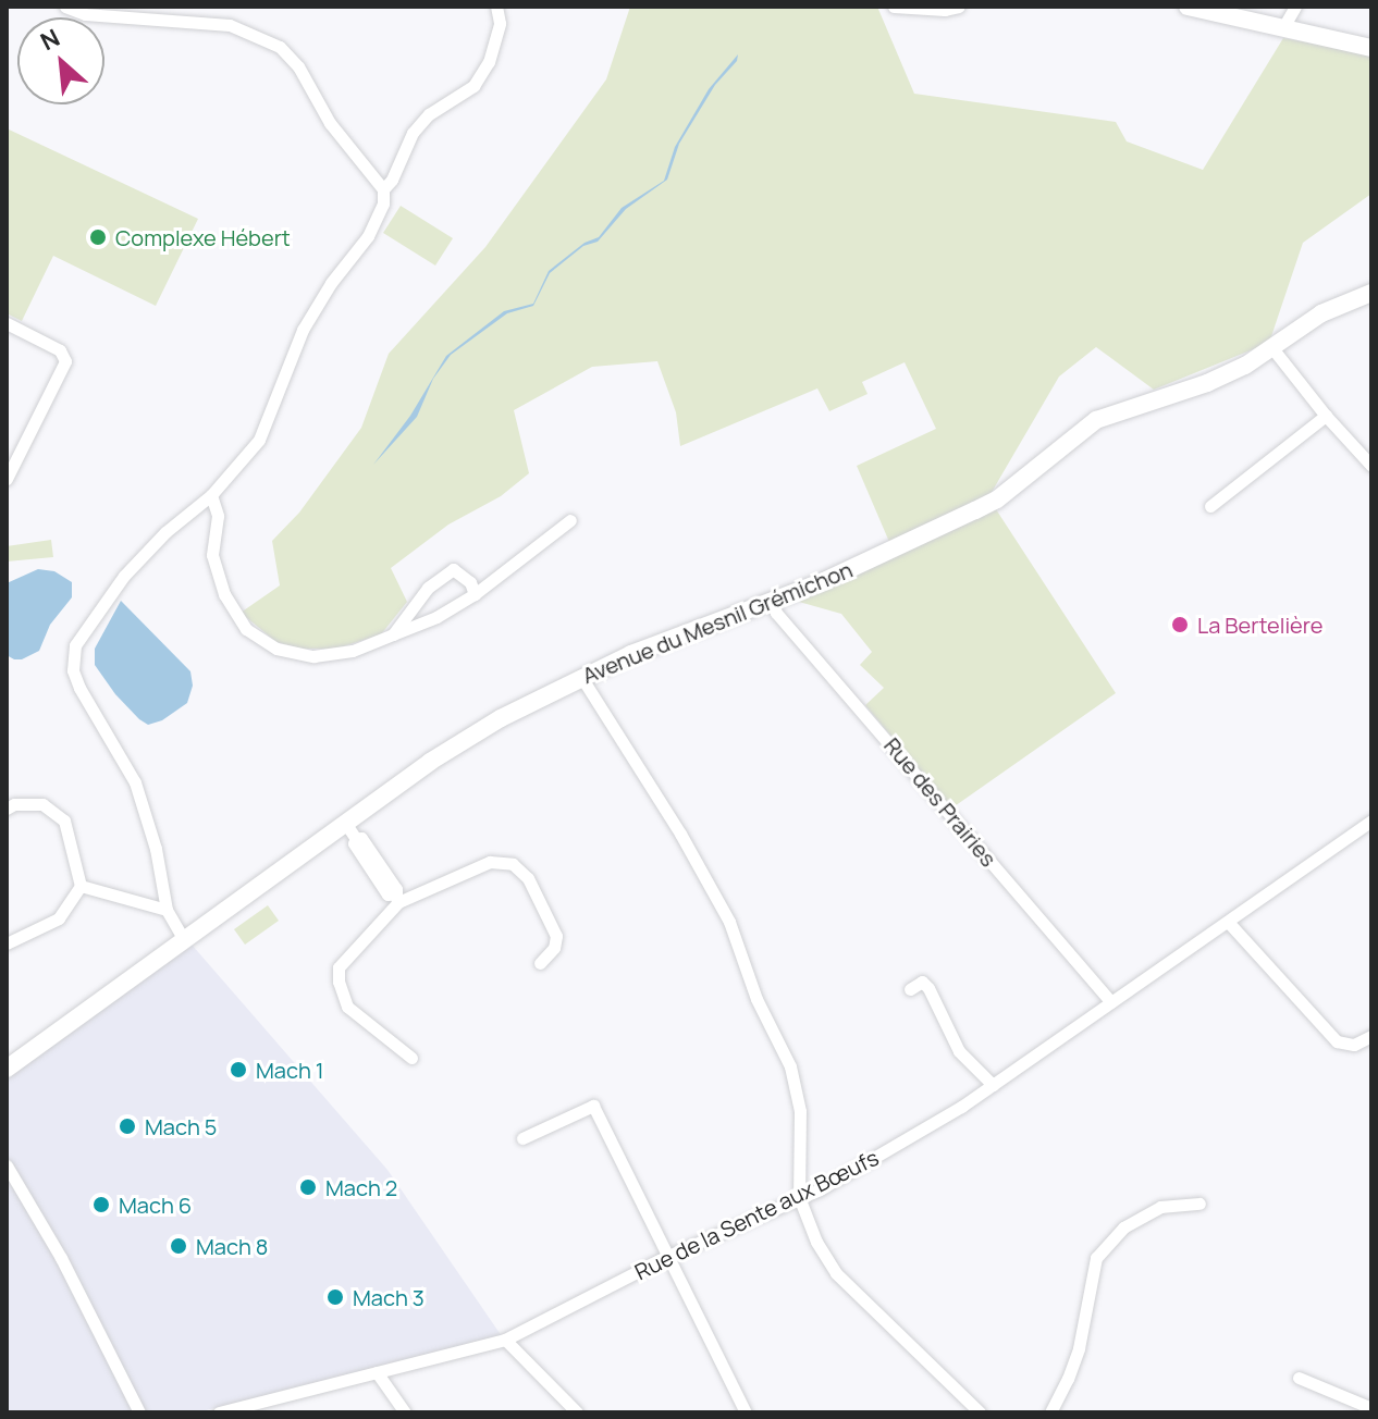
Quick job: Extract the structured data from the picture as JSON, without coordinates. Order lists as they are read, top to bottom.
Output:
{
  "streets": {
    "street": ["Avenue du Mesnil Grémichon", "Rue des Prairies", "Rue de la Sente aux Bœufs"]
  },
  "crossings": [
    ["Avenue du Mesnil Grémichon", "Rue des Prairies"],
    ["Rue des Prairies", "Rue de la Sente aux Bœufs"]
  ],
  "places": [
    "Complexe Hébert",
    "La Bertelière",
    "Mach 1",
    "Mach 5",
    "Mach 2",
    "Mach 6",
    "Mach 8",
    "Mach 3"
  ],
  "north": "top left"
}
